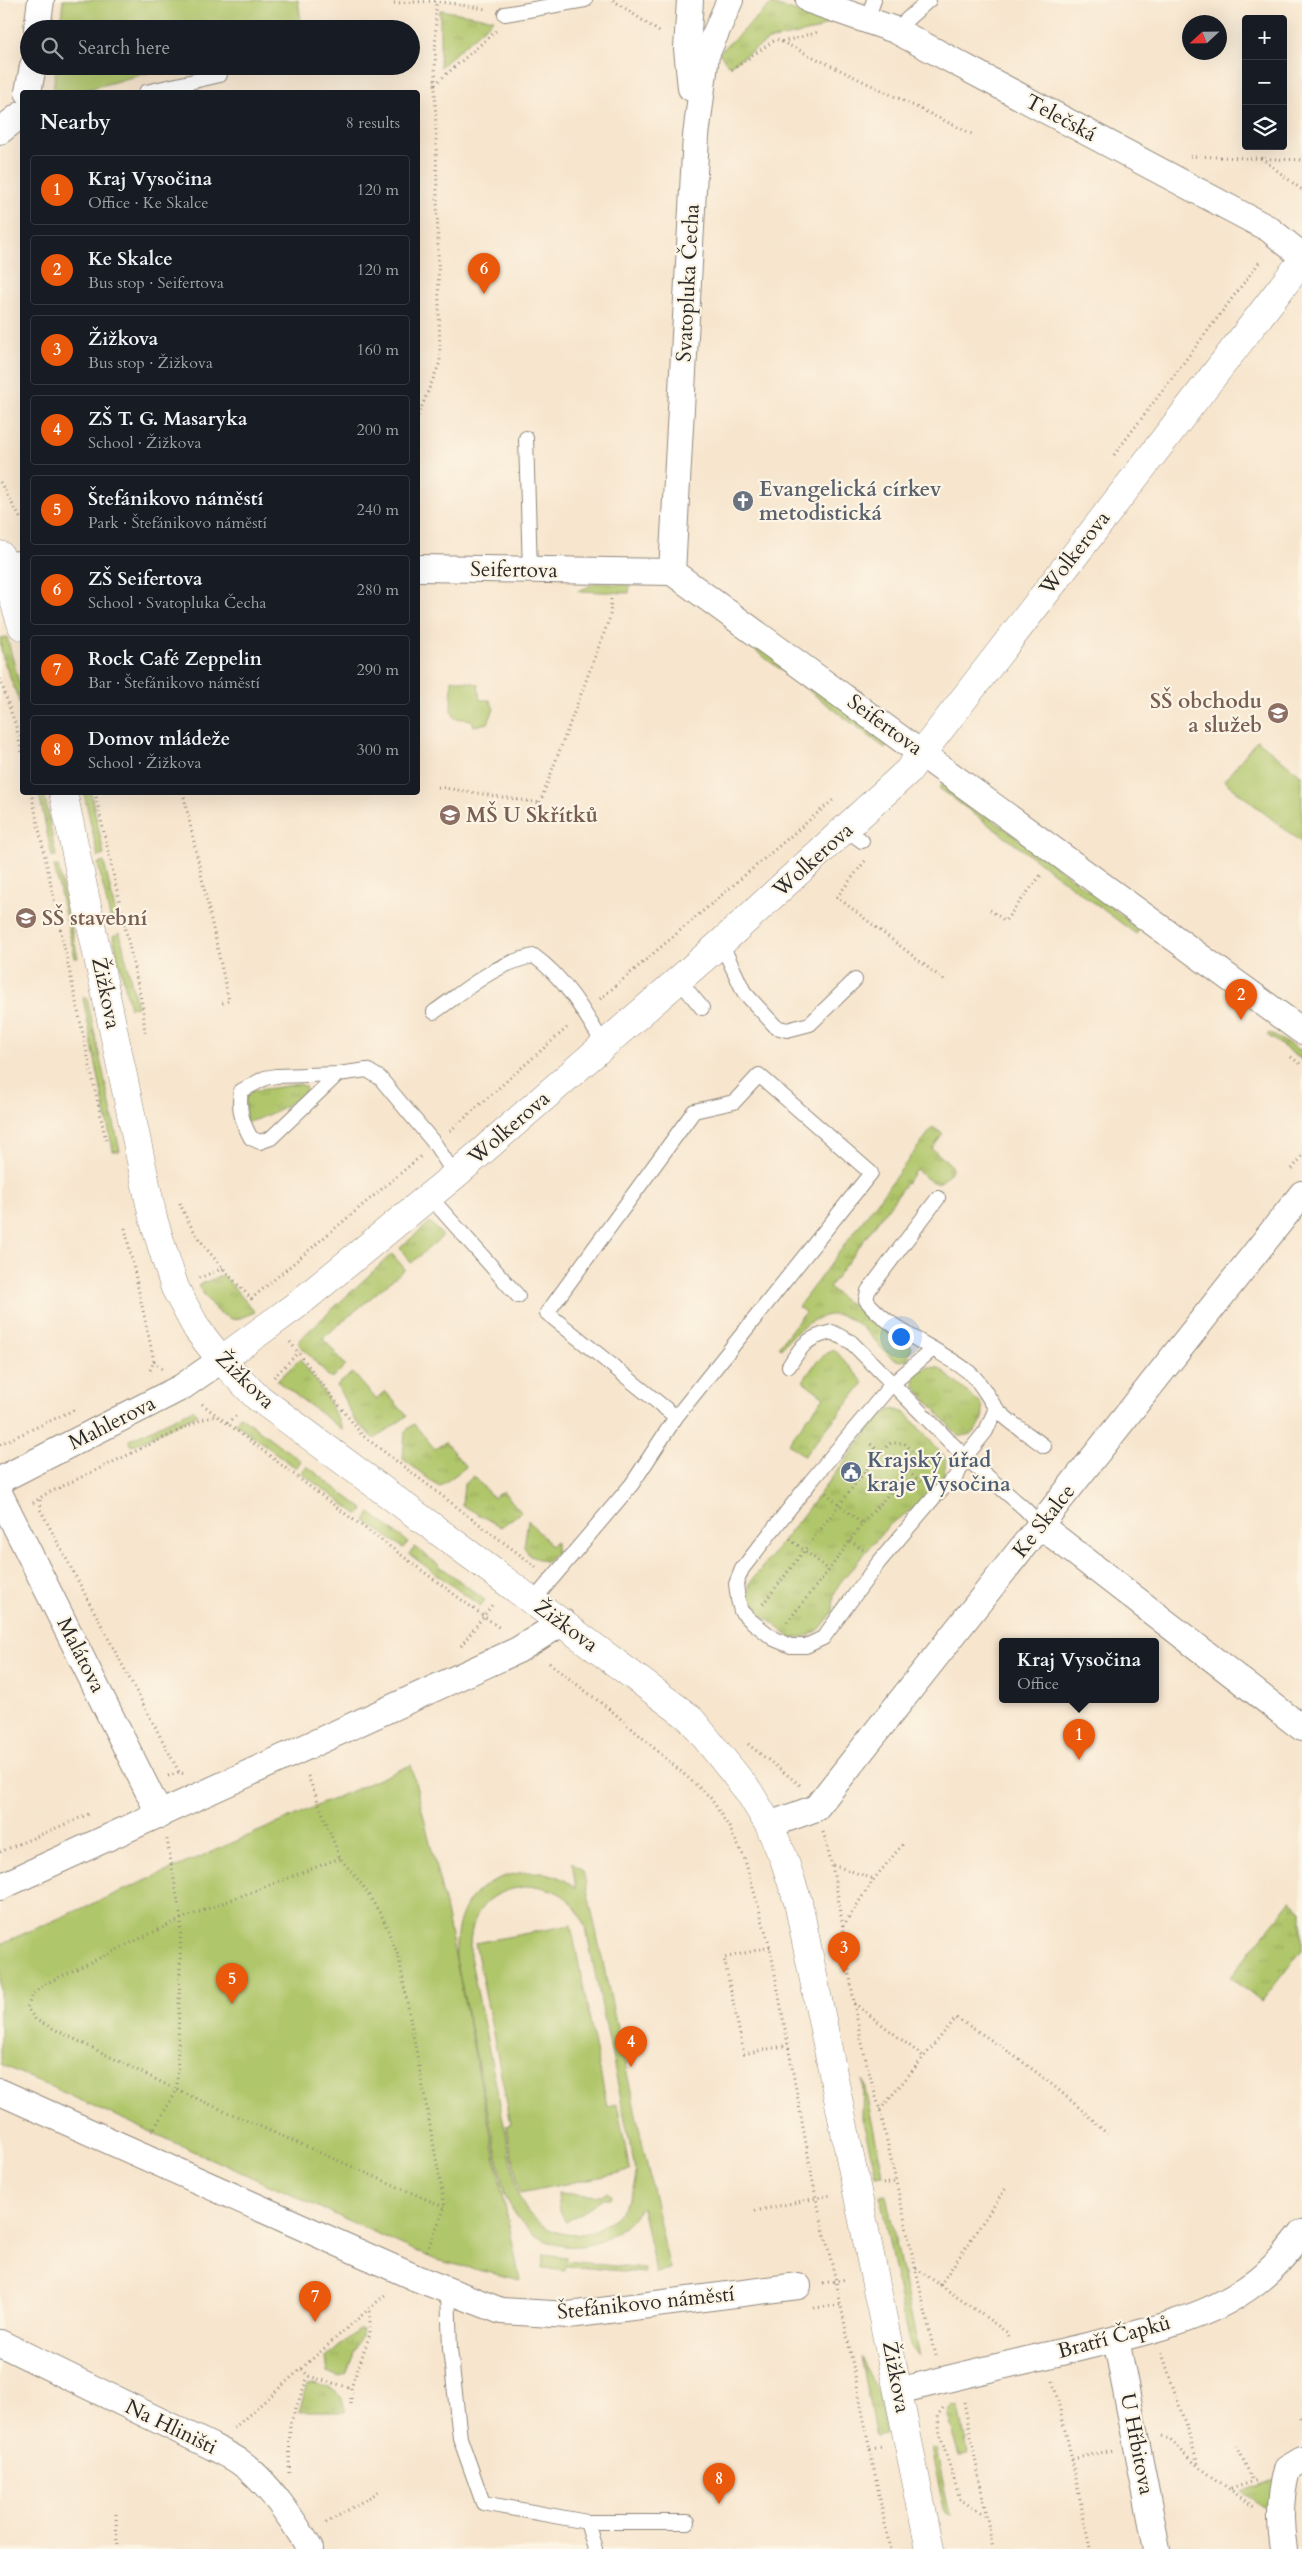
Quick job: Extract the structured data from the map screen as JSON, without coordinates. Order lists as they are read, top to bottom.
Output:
{
  "streets": {
    "main road": ["Wolkerova", "Žižkova"],
    "street": [
      "Telečská",
      "Svatopluka Čecha",
      "Seifertova",
      "Mahlerova",
      "Ke Skalce",
      "Malátova",
      "Štefánikovo náměstí",
      "Bratří Čapků",
      "Na Hliništi",
      "U Hřbitova"
    ]
  },
  "crossings": [
    ["Svatopluka Čecha", "Seifertova"],
    ["Wolkerova", "Seifertova"],
    ["Wolkerova", "Žižkova"],
    ["Wolkerova", "Mahlerova"],
    ["Žižkova", "Mahlerova"],
    ["Žižkova", "Bratří Čapků"],
    ["Bratří Čapků", "U Hřbitova"]
  ],
  "places": {
    "church": ["Evangelická církev metodistická"],
    "school or university": ["SŠ obchodu a služeb", "MŠ U Skřítků", "SŠ stavební"],
    "public building": ["Krajský úřad kraje Vysočina"]
  },
  "north": "left",
  "page": {
    "map_buttons": ["+", "−"],
    "search": "Search here",
    "heading": ["Nearby", "8 results"],
    "list": [
      {
        "mark": "1",
        "name": "Kraj Vysočina",
        "note": "Office · Ke Skalce",
        "value": "120 m"
      },
      {
        "mark": "2",
        "name": "Ke Skalce",
        "note": "Bus stop · Seifertova",
        "value": "120 m"
      },
      {
        "mark": "3",
        "name": "Žižkova",
        "note": "Bus stop · Žižkova",
        "value": "160 m"
      },
      {
        "mark": "4",
        "name": "ZŠ T. G. Masaryka",
        "note": "School · Žižkova",
        "value": "200 m"
      },
      {
        "mark": "5",
        "name": "Štefánikovo náměstí",
        "note": "Park · Štefánikovo náměstí",
        "value": "240 m"
      },
      {
        "mark": "6",
        "name": "ZŠ Seifertova",
        "note": "School · Svatopluka Čecha",
        "value": "280 m"
      },
      {
        "mark": "7",
        "name": "Rock Café Zeppelin",
        "note": "Bar · Štefánikovo náměstí",
        "value": "290 m"
      },
      {
        "mark": "8",
        "name": "Domov mládeže",
        "note": "School · Žižkova",
        "value": "300 m"
      }
    ],
    "pins": [
      "6",
      "2",
      "1",
      "3",
      "5",
      "4",
      "7",
      "8"
    ],
    "popup": ["Kraj Vysočina", "Office"]
  }
}
